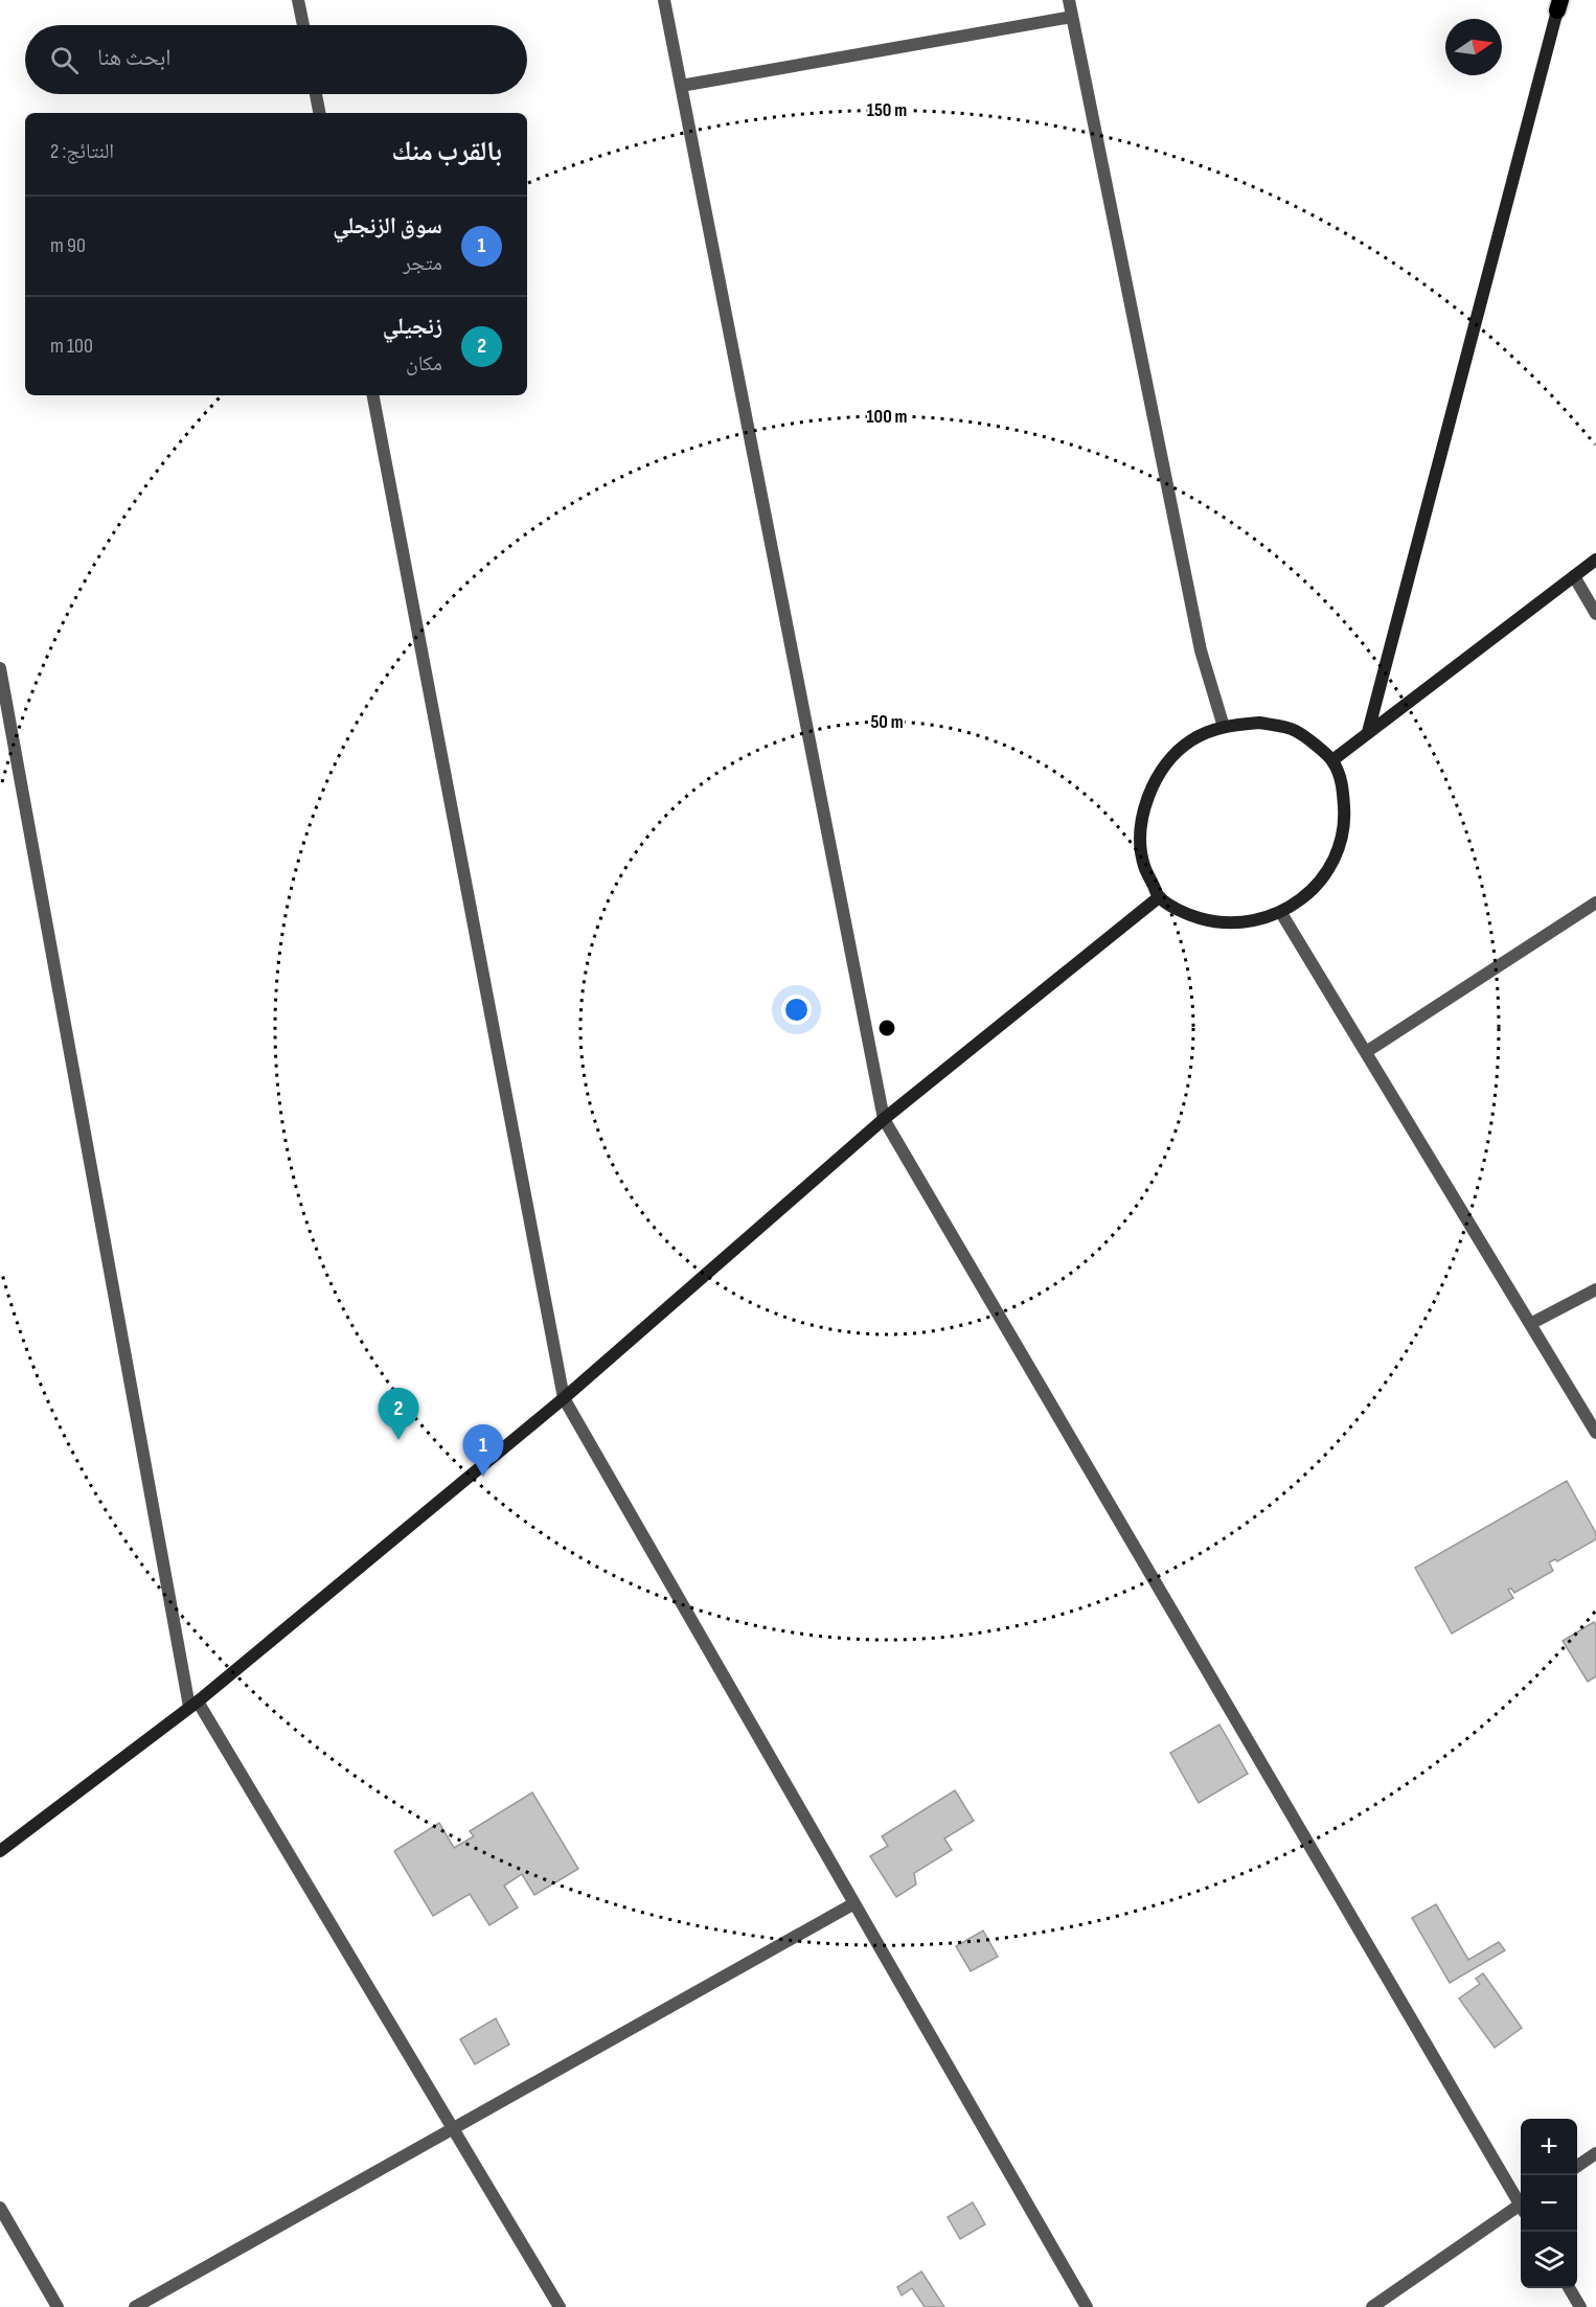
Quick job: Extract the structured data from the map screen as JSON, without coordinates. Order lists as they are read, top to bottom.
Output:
{
  "north": "right",
  "page": {
    "search": "ابحث هنا",
    "heading": ["بالقرب منك", "النتائج: 2"],
    "list": [
      {
        "mark": "1",
        "name": "سوق الزنجلي",
        "note": "متجر",
        "value": "90 m"
      },
      {
        "mark": "2",
        "name": "زنجيلي",
        "note": "مكان",
        "value": "100 m"
      }
    ],
    "pins": ["2", "1"],
    "map_buttons": ["+", "−"]
  },
  "rings": ["150 m", "100 m", "50 m"]
}
